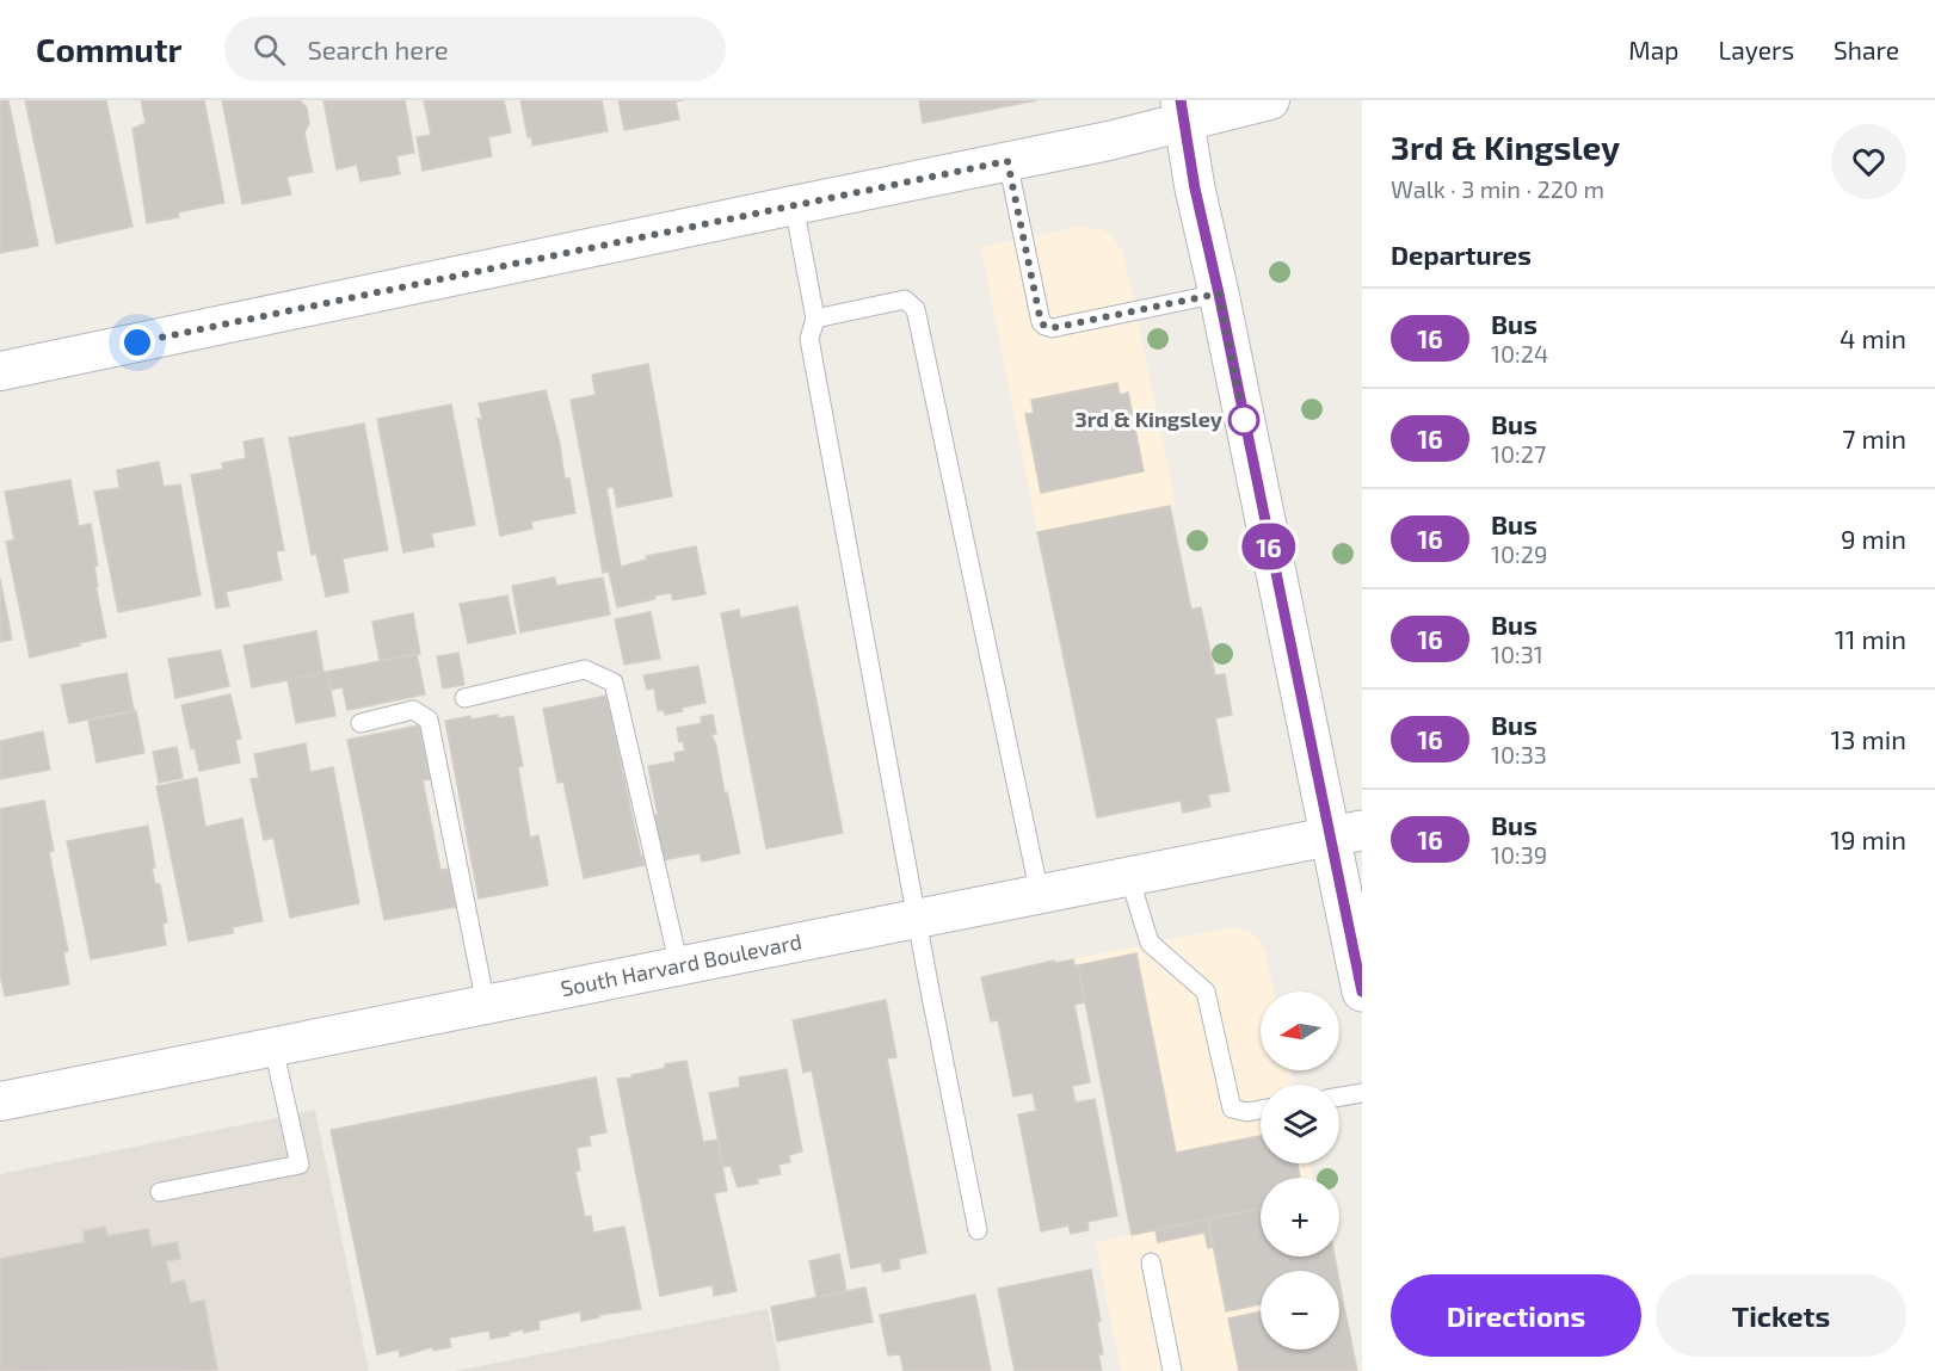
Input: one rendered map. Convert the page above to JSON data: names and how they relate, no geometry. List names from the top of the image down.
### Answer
{
  "streets": {
    "street": ["South Harvard Boulevard"]
  },
  "places": ["3rd & Kingsley"],
  "lines": ["bus line 16"],
  "north": "left",
  "page": {
    "header": "Commutr",
    "search": "Search here",
    "nav": ["Map", "Layers", "Share"],
    "on_map": "16",
    "heading": [
      ["3rd & Kingsley", "Walk · 3 min · 220 m"],
      "Departures"
    ],
    "list": [
      {
        "mark": "16",
        "name": "Bus",
        "note": "10:24",
        "value": "4 min"
      },
      {
        "mark": "16",
        "name": "Bus",
        "note": "10:27",
        "value": "7 min"
      },
      {
        "mark": "16",
        "name": "Bus",
        "note": "10:29",
        "value": "9 min"
      },
      {
        "mark": "16",
        "name": "Bus",
        "note": "10:31",
        "value": "11 min"
      },
      {
        "mark": "16",
        "name": "Bus",
        "note": "10:33",
        "value": "13 min"
      },
      {
        "mark": "16",
        "name": "Bus",
        "note": "10:39",
        "value": "19 min"
      }
    ],
    "map_buttons": ["+", "−"],
    "buttons": ["Directions", "Tickets"]
  }
}
